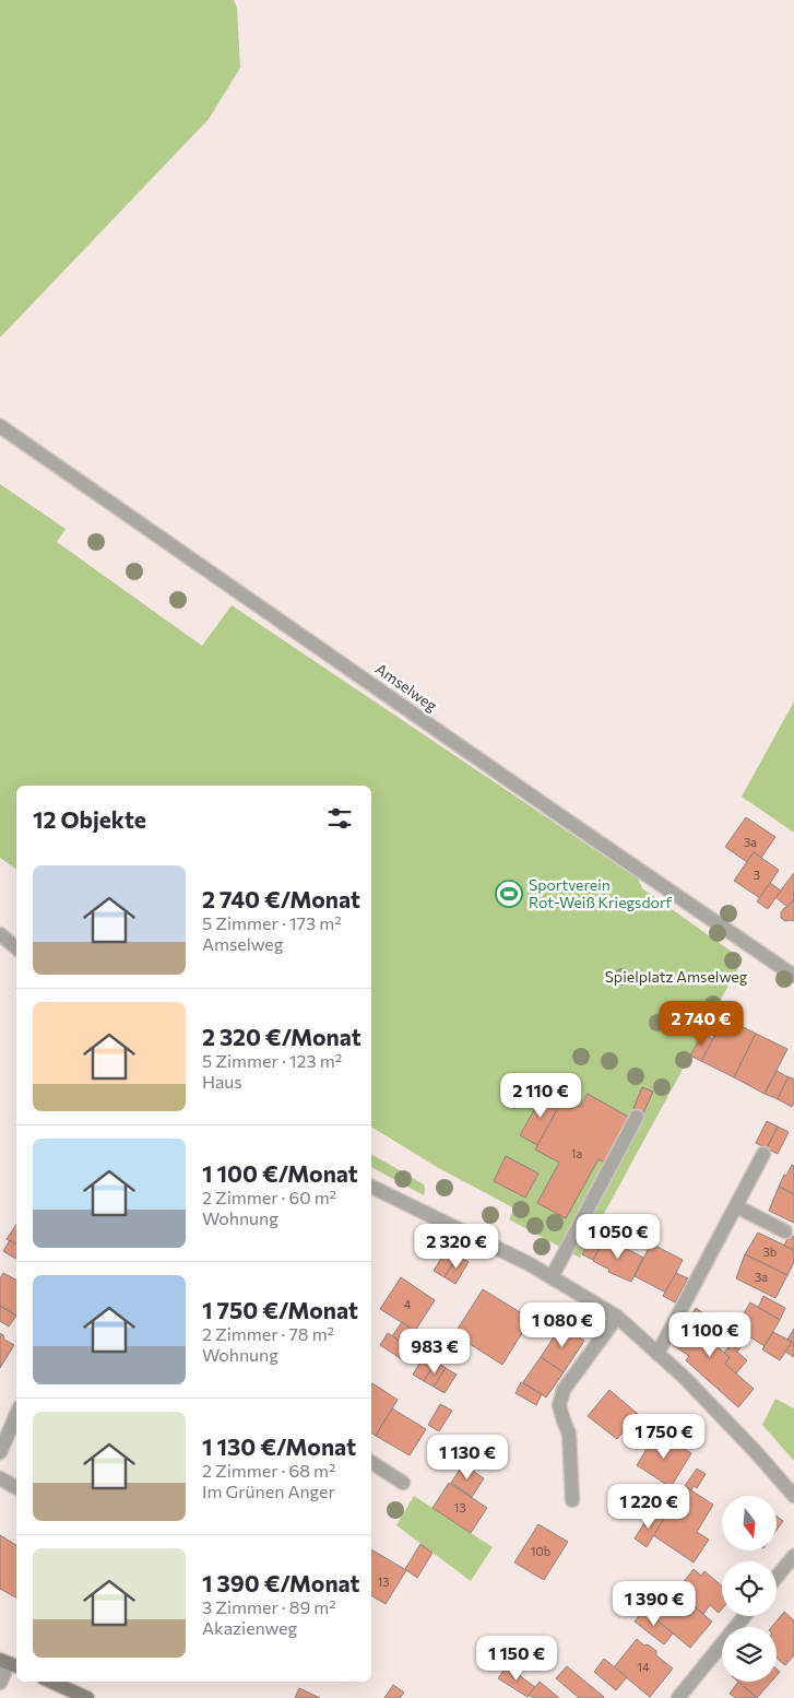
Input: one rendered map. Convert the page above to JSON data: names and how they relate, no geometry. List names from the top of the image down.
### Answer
{
  "streets": {
    "street": ["Amselweg"]
  },
  "parks": ["Spielplatz Amselweg"],
  "places": {
    "sports": ["Sportverein Rot-Weiß Kriegsdorf"]
  },
  "house_numbers": [
    "3a",
    "3",
    "1a",
    "3b",
    "3a",
    "4",
    "13",
    "10b",
    "13",
    "14"
  ],
  "north": "bottom",
  "page": {
    "heading": "12 Objekte",
    "list": [
      {
        "name": "2 740 €/Monat",
        "note": "5 Zimmer · 173 m² · Amselweg"
      },
      {
        "name": "2 320 €/Monat",
        "note": "5 Zimmer · 123 m² · Haus"
      },
      {
        "name": "1 100 €/Monat",
        "note": "2 Zimmer · 60 m² · Wohnung"
      },
      {
        "name": "1 750 €/Monat",
        "note": "2 Zimmer · 78 m² · Wohnung"
      },
      {
        "name": "1 130 €/Monat",
        "note": "2 Zimmer · 68 m² · Im Grünen Anger"
      },
      {
        "name": "1 390 €/Monat",
        "note": "3 Zimmer · 89 m² · Akazienweg"
      }
    ],
    "price": [
      "2 740 €",
      "2 110 €",
      "1 050 €",
      "2 320 €",
      "1 080 €",
      "1 100 €",
      "983 €",
      "1 750 €",
      "1 130 €",
      "1 220 €",
      "1 390 €",
      "1 150 €"
    ]
  }
}
